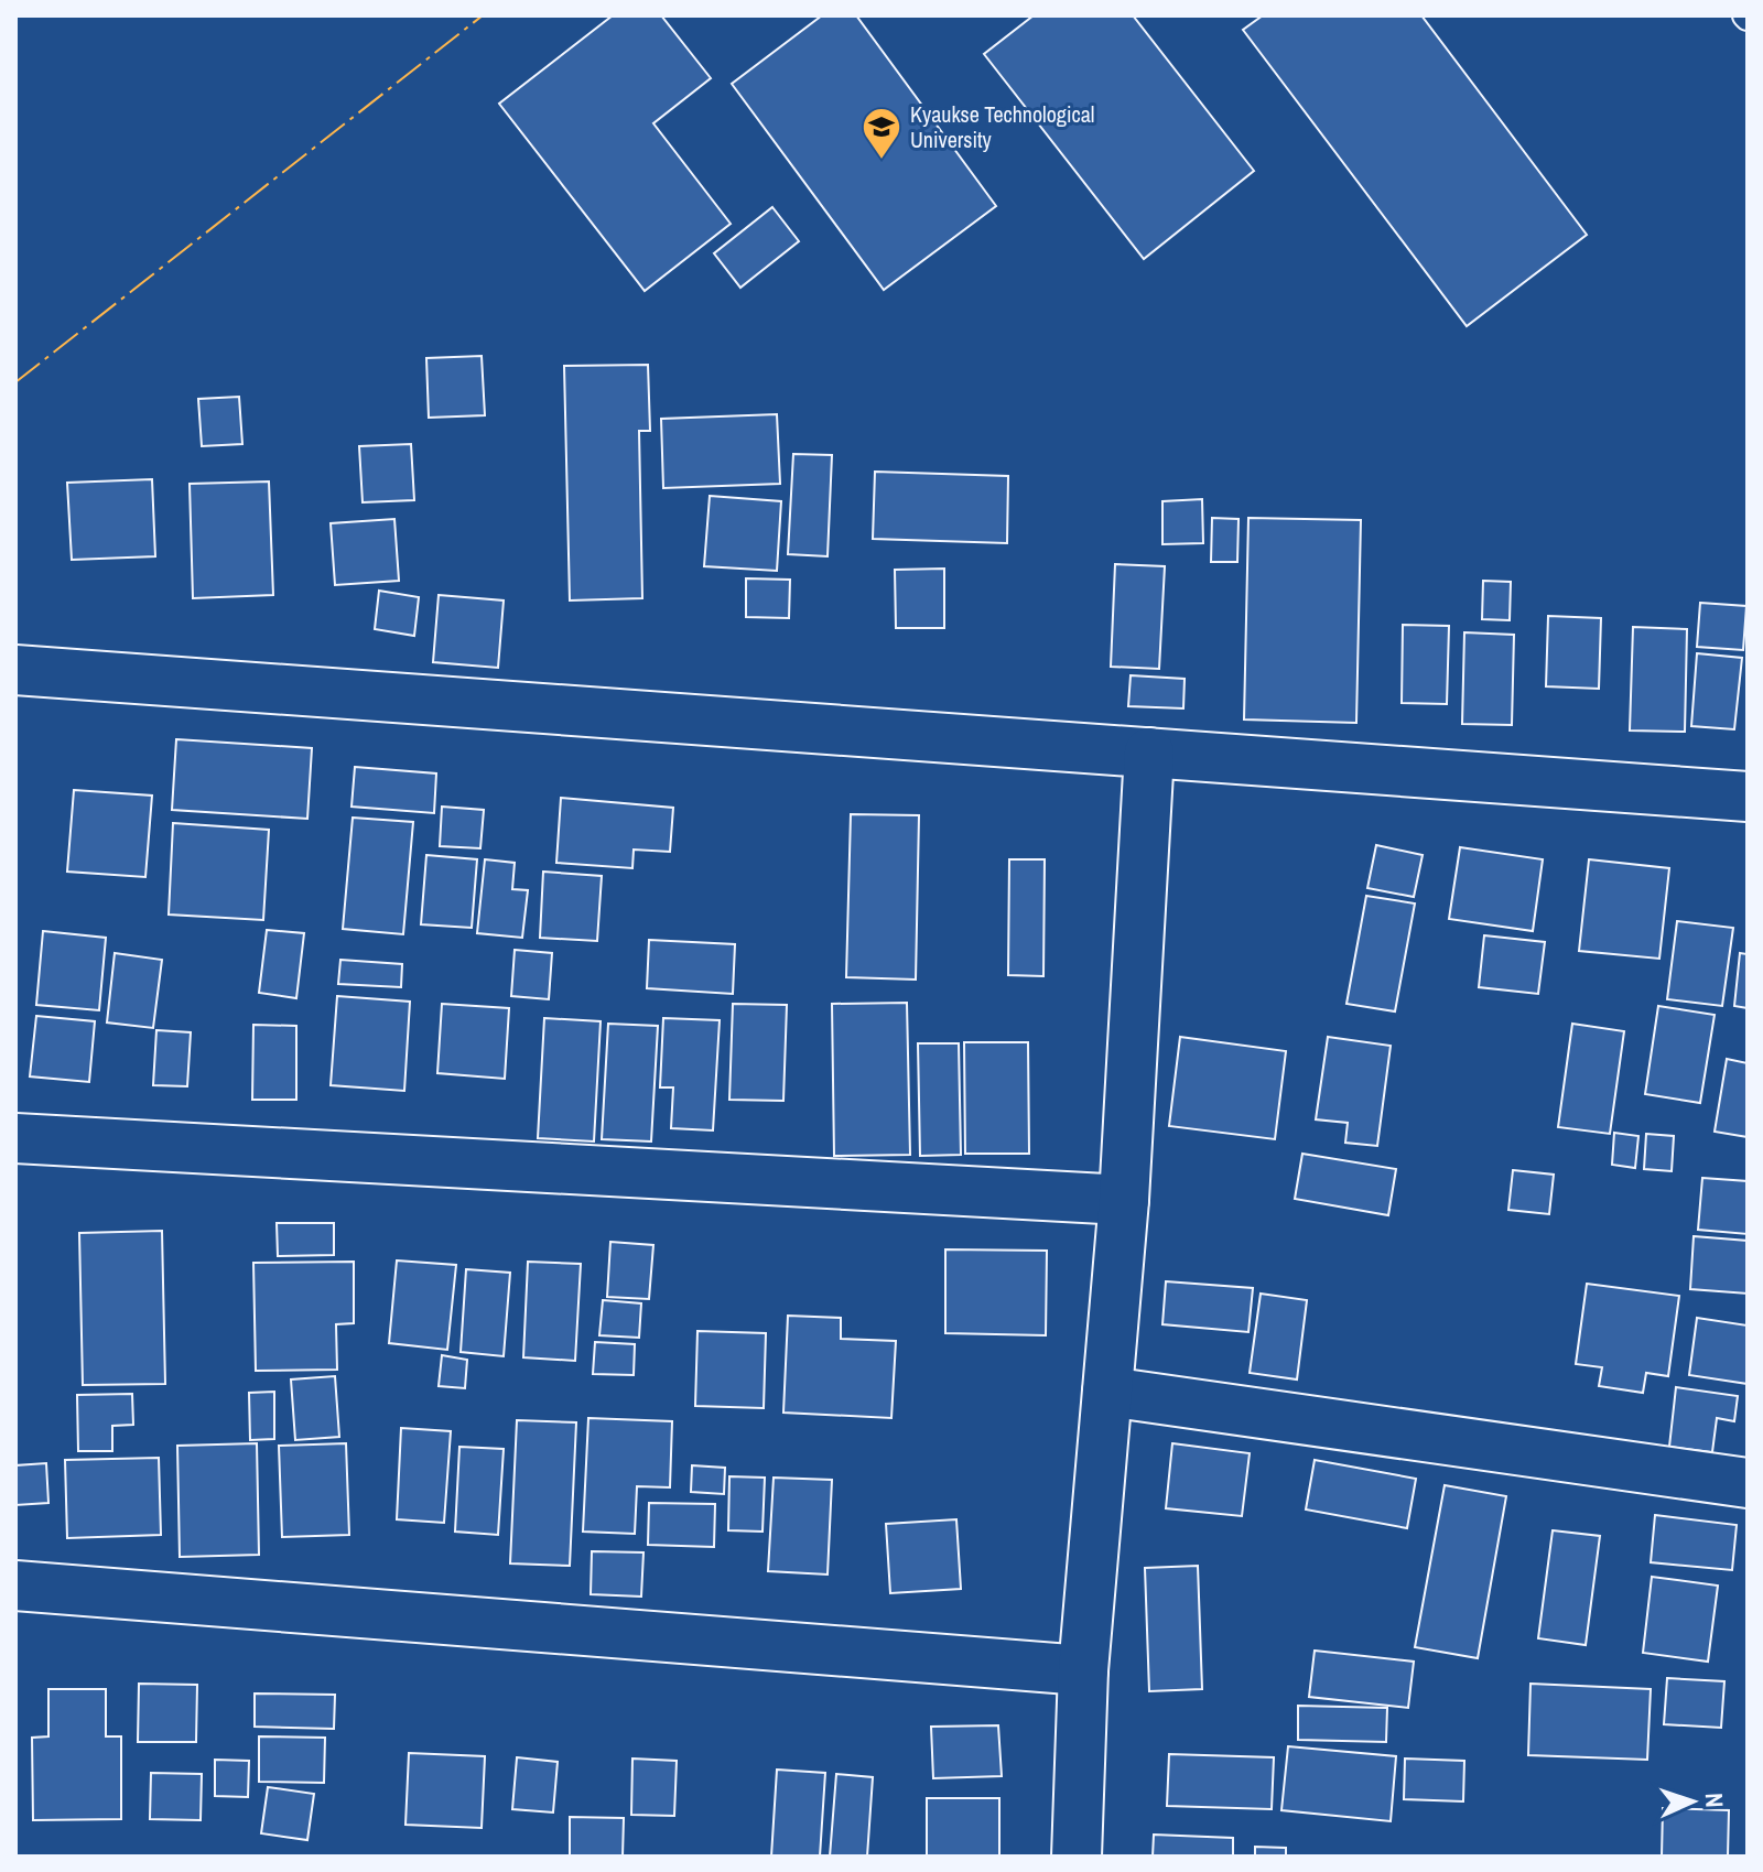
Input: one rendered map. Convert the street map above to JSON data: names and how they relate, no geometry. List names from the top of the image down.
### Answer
{
  "places": {
    "school or university": ["Kyaukse Technological University"]
  },
  "north": "right"
}
